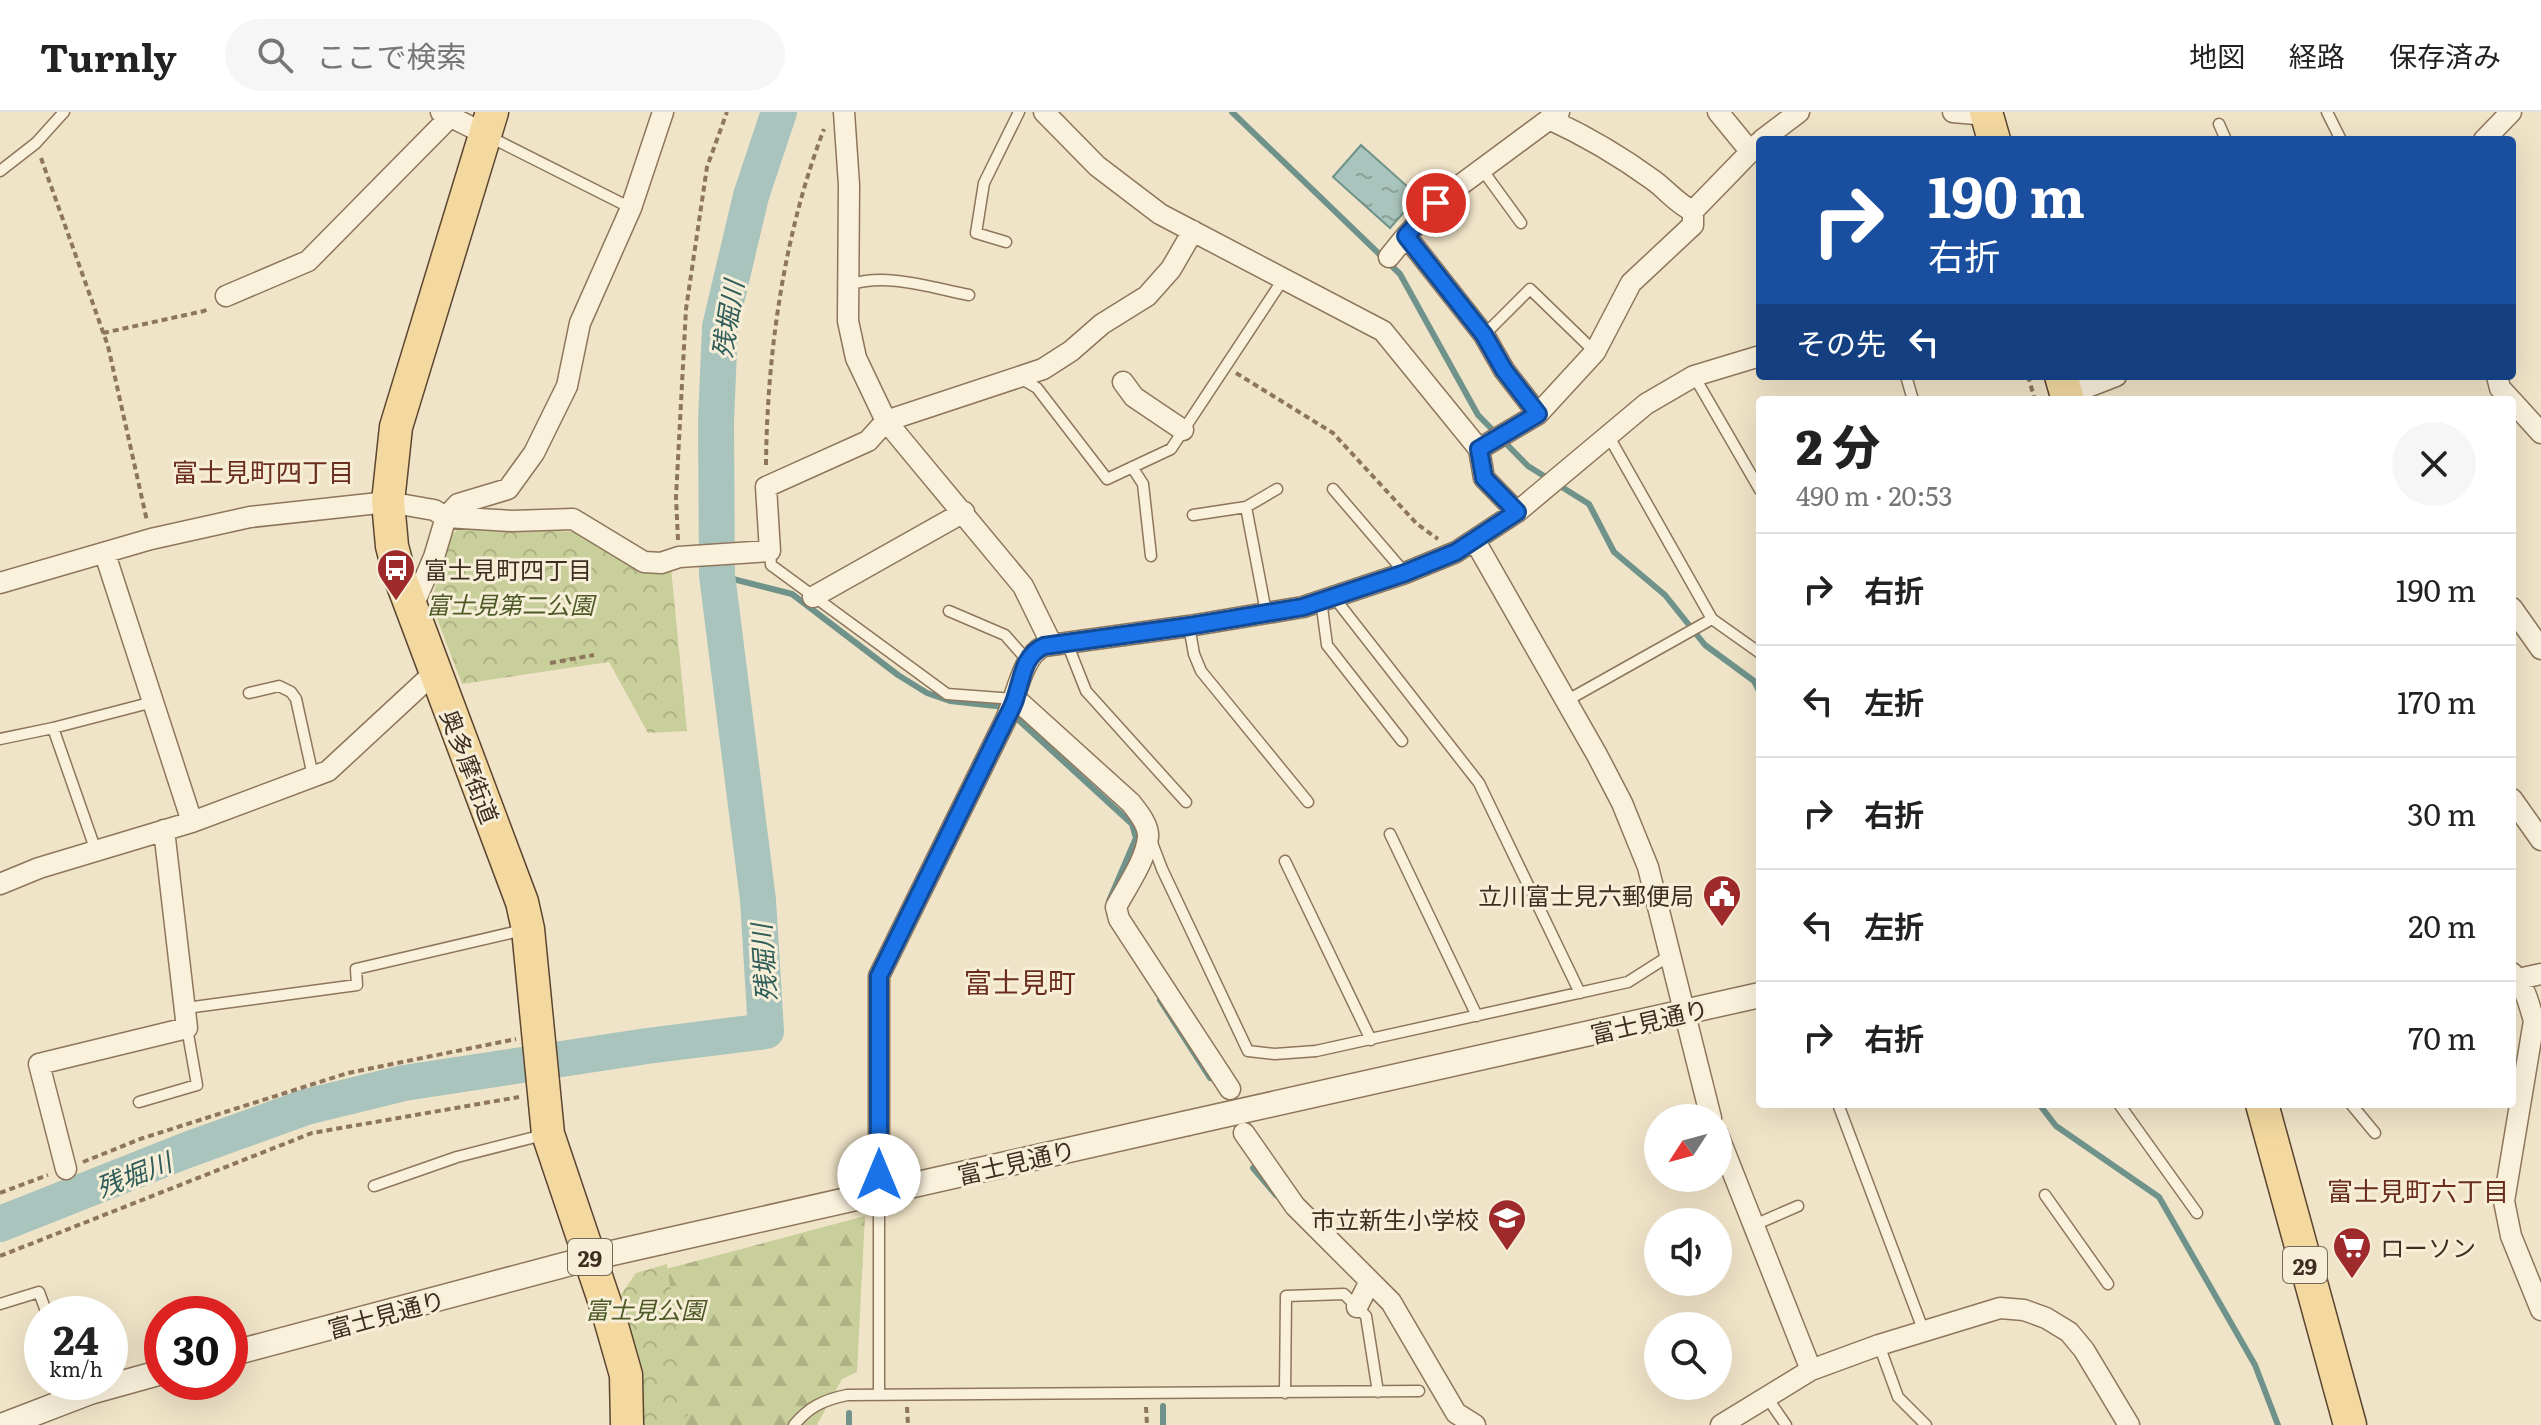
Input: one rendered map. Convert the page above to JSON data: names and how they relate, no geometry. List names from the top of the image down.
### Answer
{
  "streets": {
    "main road": ["奥多摩街道", "29"],
    "street": ["富士見通り"]
  },
  "crossings": [
    ["奥多摩街道", "富士見通り"]
  ],
  "districts": ["富士見町四丁目", "富士見町", "富士見町六丁目"],
  "water": ["残堀川"],
  "parks": ["富士見第二公園", "富士見公園"],
  "places": {
    "bus stop": ["富士見町四丁目"],
    "public building": ["立川富士見六郵便局"],
    "school or university": ["市立新生小学校"],
    "supermarket": ["ローソン"]
  },
  "north": "bottom left",
  "page": {
    "header": "Turnly",
    "search": "ここで検索",
    "nav": ["地図", "経路", "保存済み"],
    "turn": ["190 m", "右折"],
    "then": "その先",
    "heading": ["2 分", "490 m · 20:53"],
    "list": [
      {
        "name": "右折",
        "value": "190 m"
      },
      {
        "name": "左折",
        "value": "170 m"
      },
      {
        "name": "右折",
        "value": "30 m"
      },
      {
        "name": "左折",
        "value": "20 m"
      },
      {
        "name": "右折",
        "value": "70 m"
      }
    ],
    "speed": "24 km/h",
    "limit": "30"
  }
}
